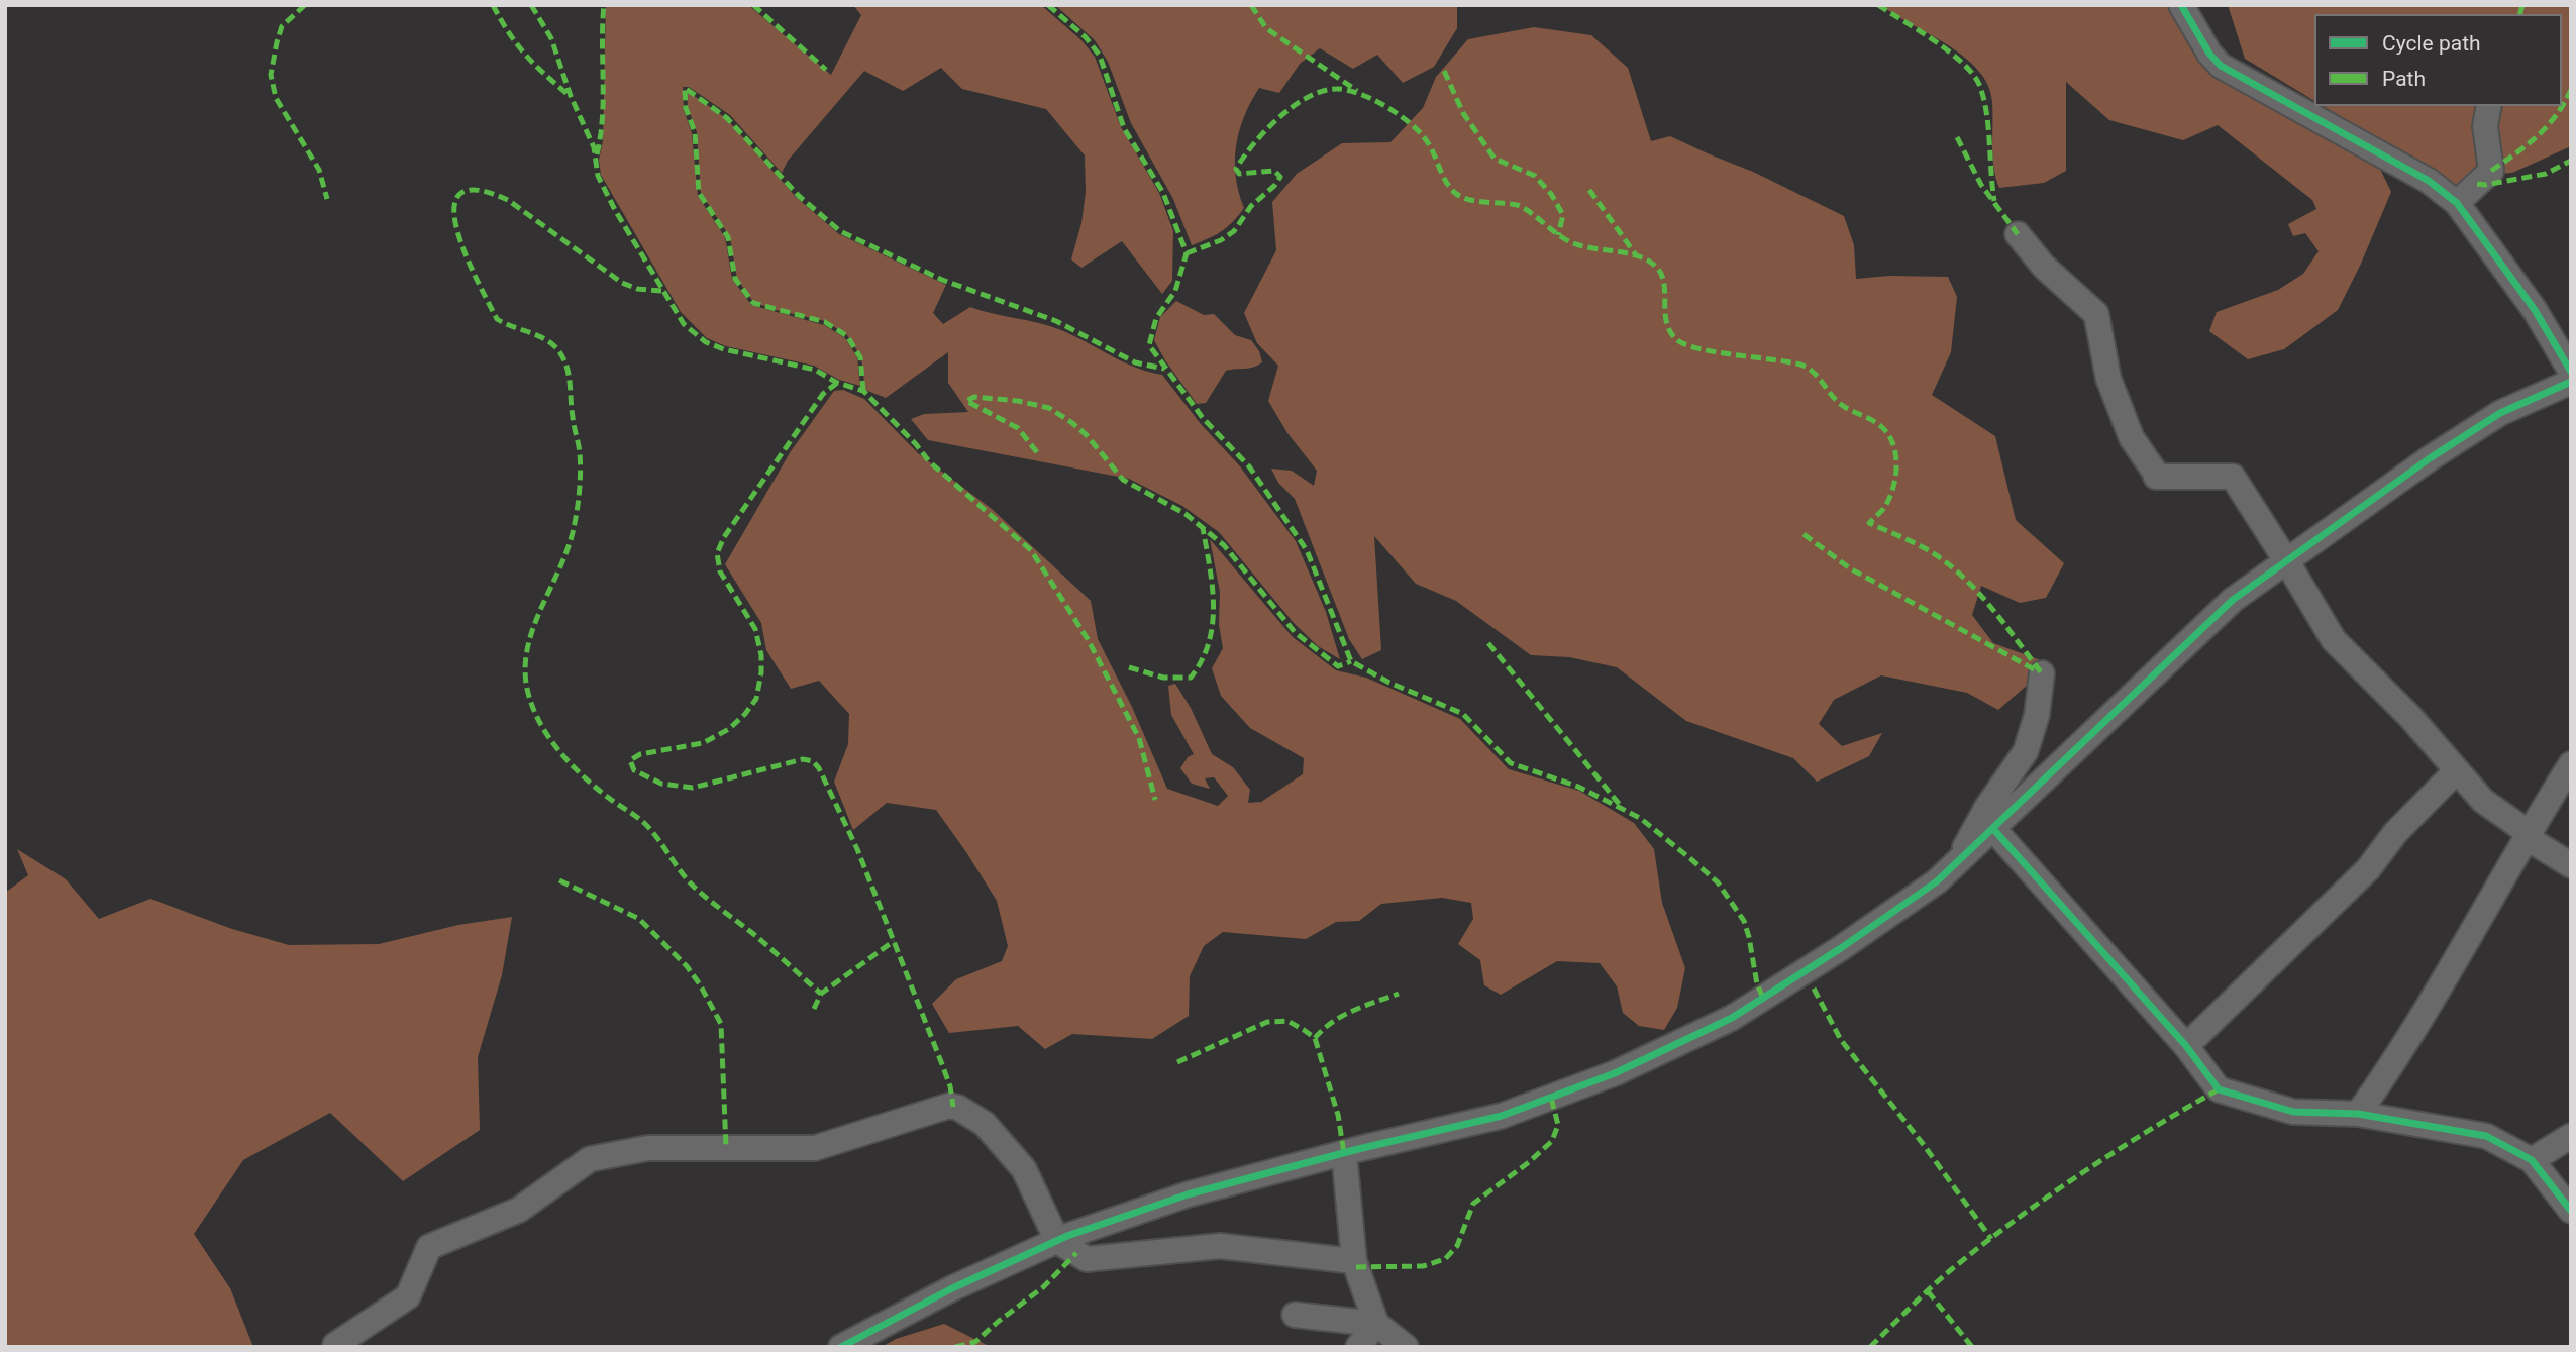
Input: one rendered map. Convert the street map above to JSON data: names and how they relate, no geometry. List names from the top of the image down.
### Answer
{
  "legend": ["Cycle path", "Path"]
}
